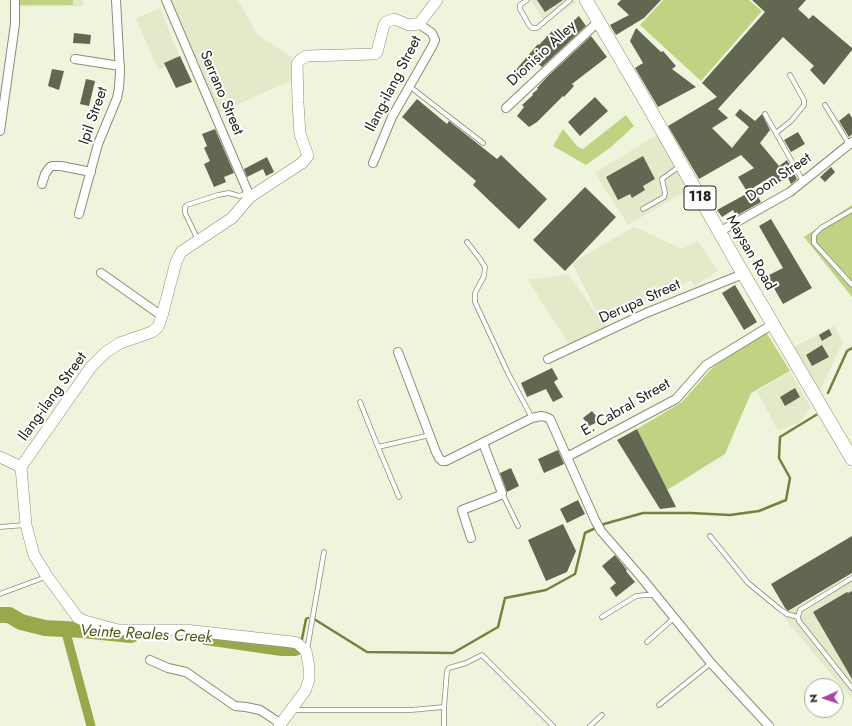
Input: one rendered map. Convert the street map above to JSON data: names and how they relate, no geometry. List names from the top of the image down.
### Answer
{
  "streets": {
    "main road": ["118", "Maysan Road"],
    "street": [
      "Dionisio Alley",
      "Ilang-ilang Street",
      "Serrano Street",
      "Ipil Street",
      "Doon Street",
      "Derupa Street",
      "E. Cabral Street"
    ]
  },
  "crossings": [
    ["Dionisio Alley", "Maysan Road"],
    ["Ilang-ilang Street", "Serrano Street"],
    ["Doon Street", "Maysan Road"],
    ["Maysan Road", "Derupa Street"],
    ["Maysan Road", "E. Cabral Street"]
  ],
  "water": ["Veinte Reales Creek"],
  "north": "left"
}
